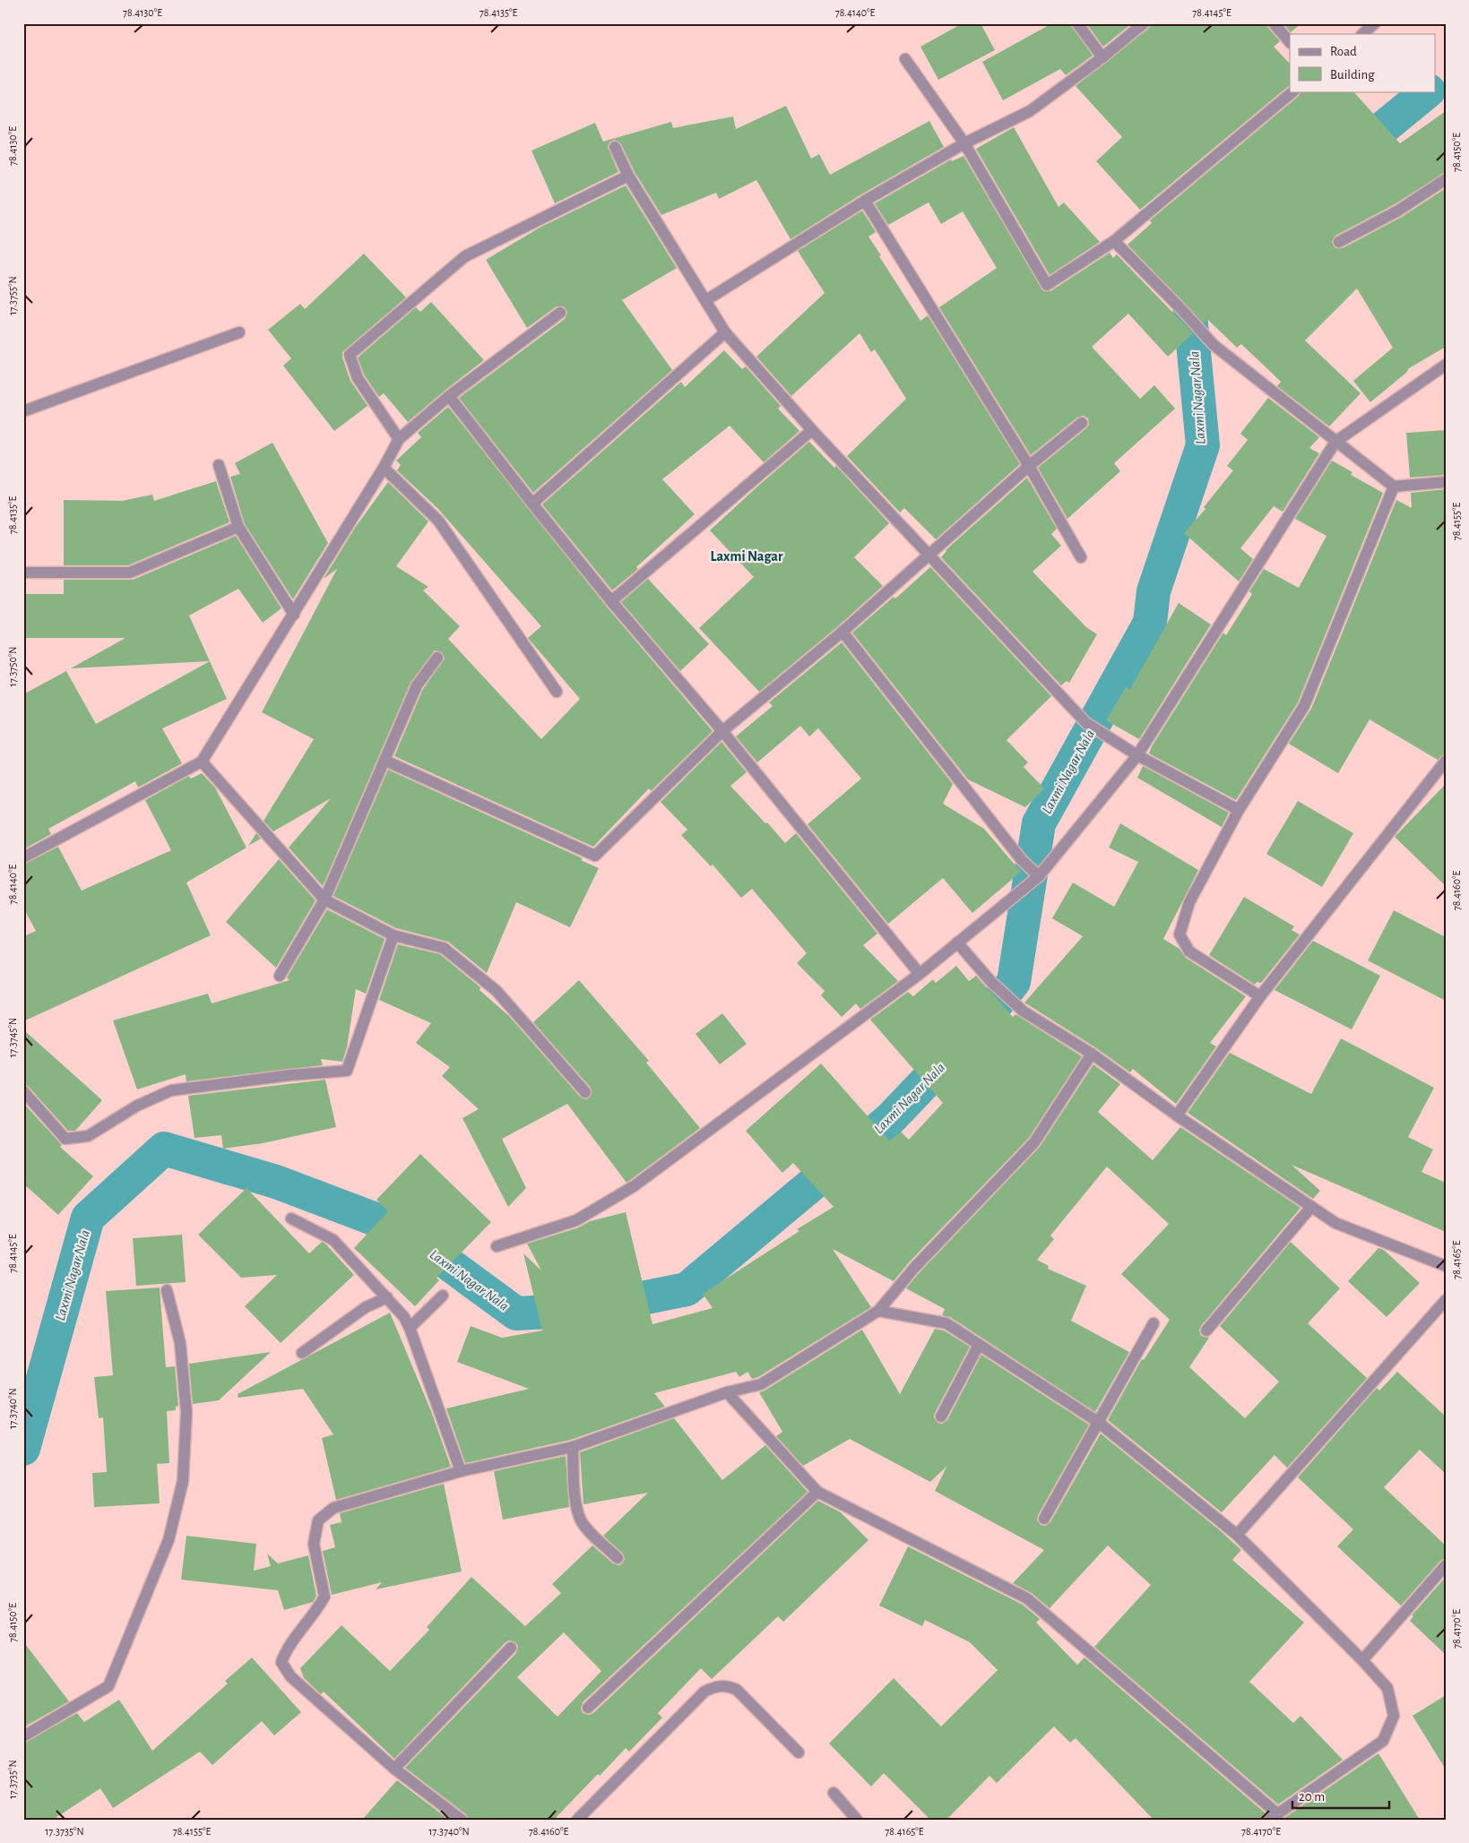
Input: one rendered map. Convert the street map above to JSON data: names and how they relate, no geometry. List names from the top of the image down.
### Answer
{
  "districts": ["Laxmi Nagar"],
  "water": ["Laxmi Nagar Nala"],
  "legend": ["Road", "Building"],
  "scale_bar": "20 m",
  "coordinates": [
    "78.4130°E",
    "78.4135°E",
    "78.4140°E",
    "78.4145°E",
    "78.4150°E",
    "17.3755°N",
    "78.4155°E",
    "17.3750°N",
    "78.4160°E",
    "17.3745°N",
    "78.4165°E",
    "17.3740°N",
    "78.4170°E",
    "17.3735°N"
  ]
}
